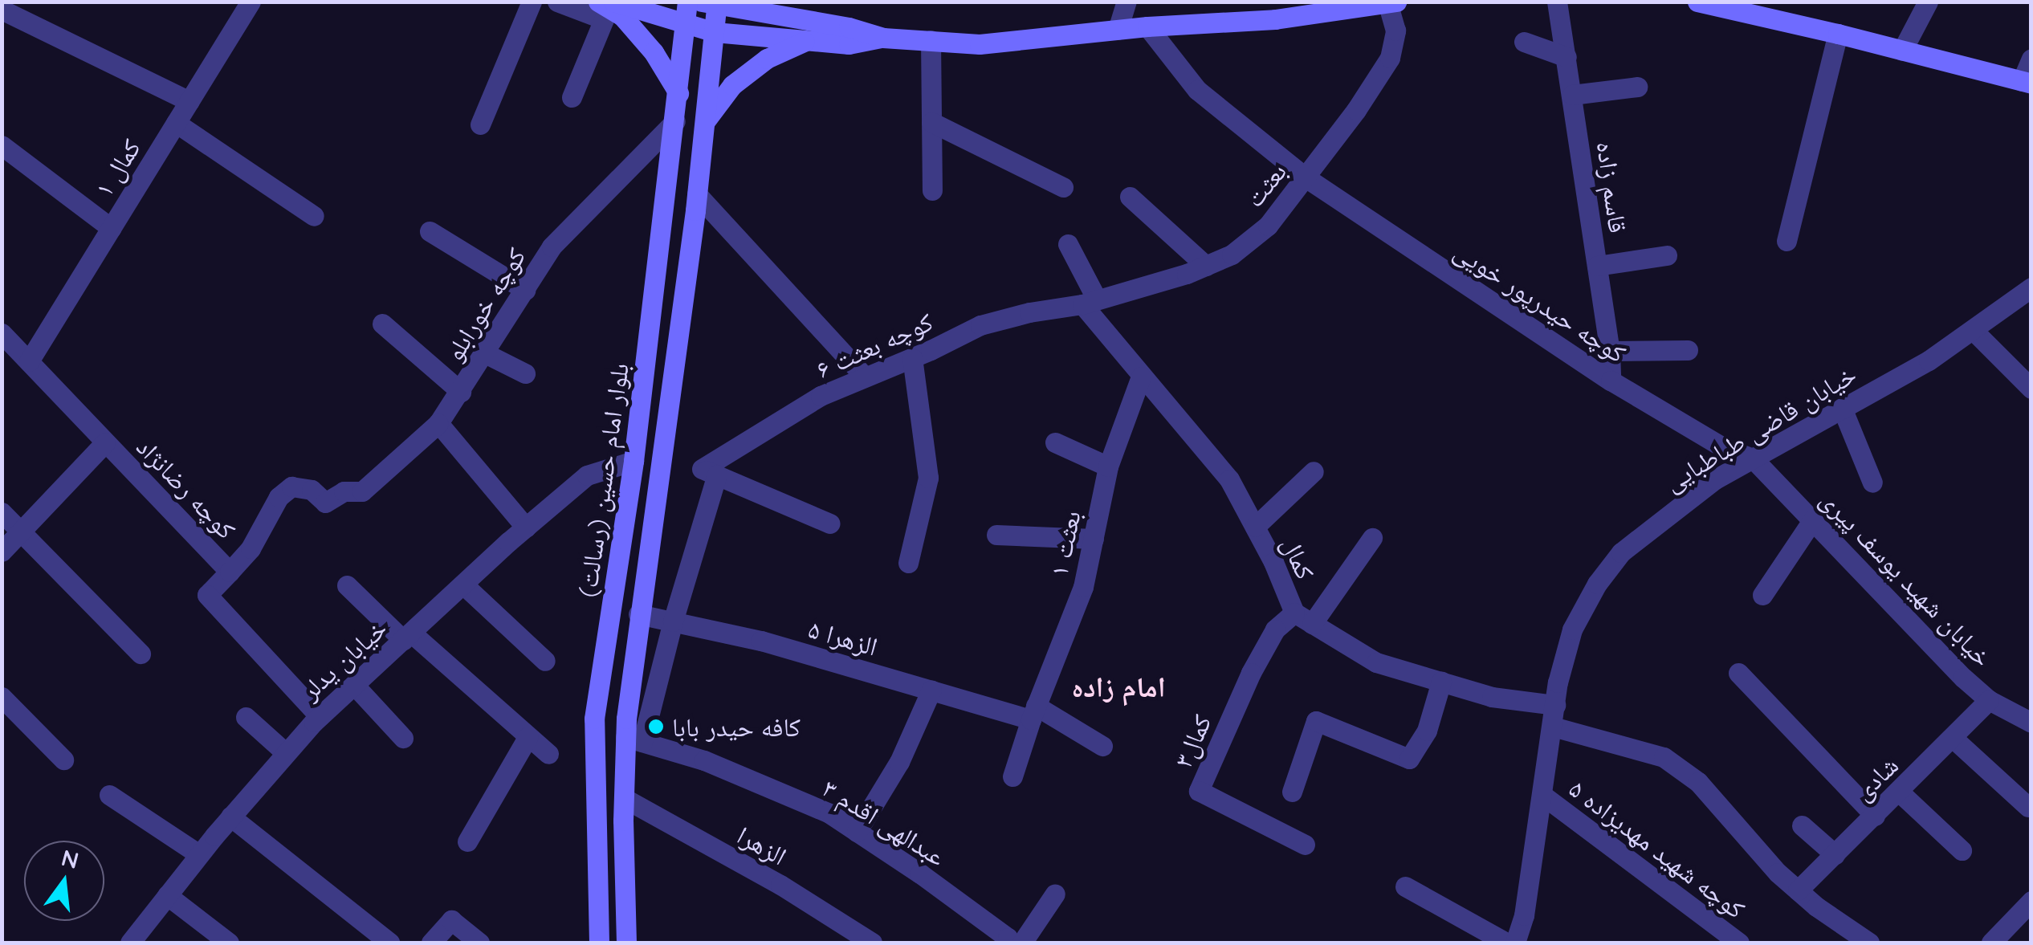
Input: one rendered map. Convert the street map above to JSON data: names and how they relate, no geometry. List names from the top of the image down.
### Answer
{
  "streets": {
    "main road": ["بلوار امام حسین (رسالت)"],
    "street": [
      "کمال ۱",
      "بعثت",
      "قاسم زاده",
      "کوچه حیدرپور خویی",
      "کوچه خورابلو",
      "کوچه بعثت ۶",
      "خیابان قاضی طباطبایی",
      "کوچه رضانژاد",
      "بعثت ۱",
      "کمال",
      "خیابان شهید یوسف پیری",
      "الزهرا ۵",
      "خیابان یدلر",
      "کمال۳",
      "شادی",
      "عبدالهی اقدم ۳",
      "الزهرا",
      "کوچه شهید مهدیزاده ۵"
    ]
  },
  "crossings": [
    ["کمال ۱", "کوچه رضانژاد"],
    ["بعثت", "کوچه حیدرپور خویی"],
    ["بعثت", "کوچه بعثت ۶"],
    ["بعثت", "کمال"],
    ["قاسم زاده", "کوچه حیدرپور خویی"],
    ["کوچه حیدرپور خویی", "خیابان قاضی طباطبایی"],
    ["کوچه حیدرپور خویی", "خیابان شهید یوسف پیری"],
    ["کوچه خورابلو", "بلوار امام حسین (رسالت)"],
    ["کوچه خورابلو", "کوچه رضانژاد"],
    ["کوچه بعثت ۶", "کمال"],
    ["خیابان قاضی طباطبایی", "خیابان شهید یوسف پیری"],
    ["خیابان قاضی طباطبایی", "کوچه شهید مهدیزاده ۵"],
    ["بلوار امام حسین (رسالت)", "الزهرا ۵"],
    ["بلوار امام حسین (رسالت)", "خیابان یدلر"],
    ["بلوار امام حسین (رسالت)", "عبدالهی اقدم ۳"],
    ["بلوار امام حسین (رسالت)", "الزهرا"],
    ["کوچه رضانژاد", "خیابان یدلر"],
    ["بعثت ۱", "کمال"],
    ["بعثت ۱", "الزهرا ۵"],
    ["کمال", "کمال۳"],
    ["خیابان شهید یوسف پیری", "شادی"]
  ],
  "districts": ["امام زاده"],
  "places": ["کافه حیدر بابا"],
  "north": "top"
}
